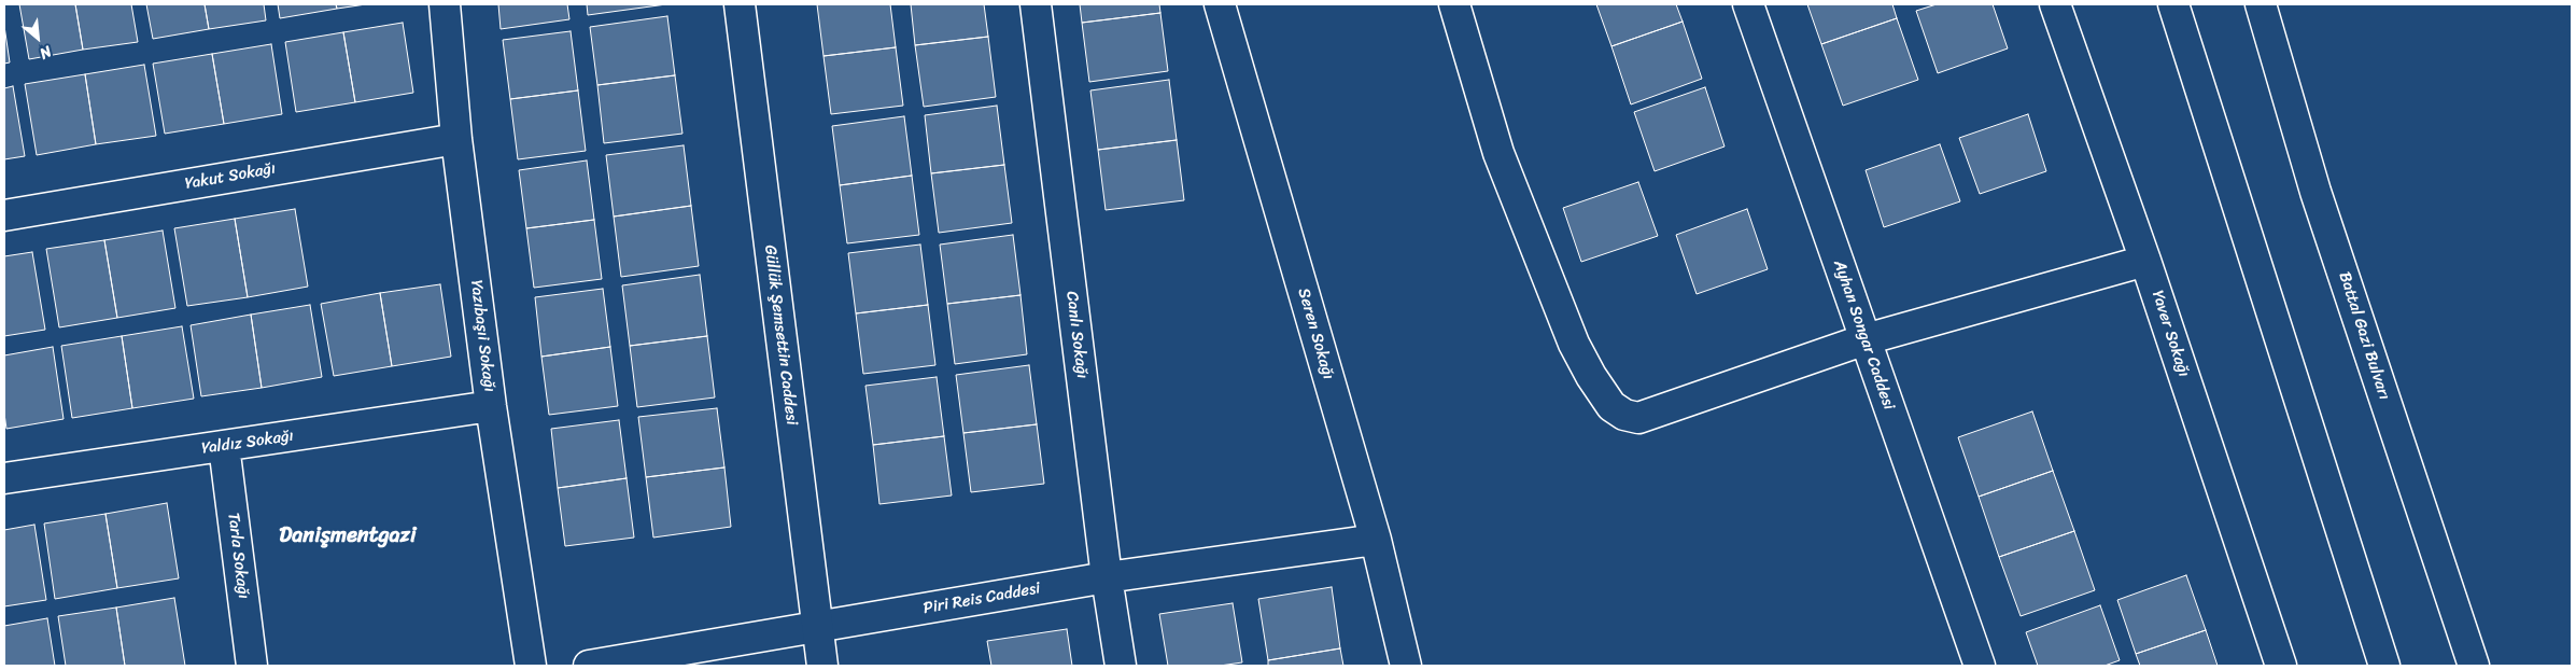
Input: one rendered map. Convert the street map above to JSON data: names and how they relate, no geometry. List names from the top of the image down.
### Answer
{
  "streets": {
    "street": [
      "Yakut Sokağı",
      "Seren Sokağı",
      "Yaver Sokağı",
      "Güllük Şemsettin Caddesi",
      "Canlı Sokağı",
      "Ayhan Songar Caddesi",
      "Yazıbaşıi Sokağı",
      "Battal Gazi Bulvarı",
      "Yaldız Sokağı",
      "Tarla Sokağı",
      "Piri Reis Caddesi"
    ]
  },
  "crossings": [
    ["Yakut Sokağı", "Yazıbaşıi Sokağı"],
    ["Seren Sokağı", "Piri Reis Caddesi"],
    ["Güllük Şemsettin Caddesi", "Piri Reis Caddesi"],
    ["Canlı Sokağı", "Piri Reis Caddesi"],
    ["Yazıbaşıi Sokağı", "Yaldız Sokağı"],
    ["Yaldız Sokağı", "Tarla Sokağı"]
  ],
  "districts": ["Danişmentgazi"],
  "north": "bottom right"
}
